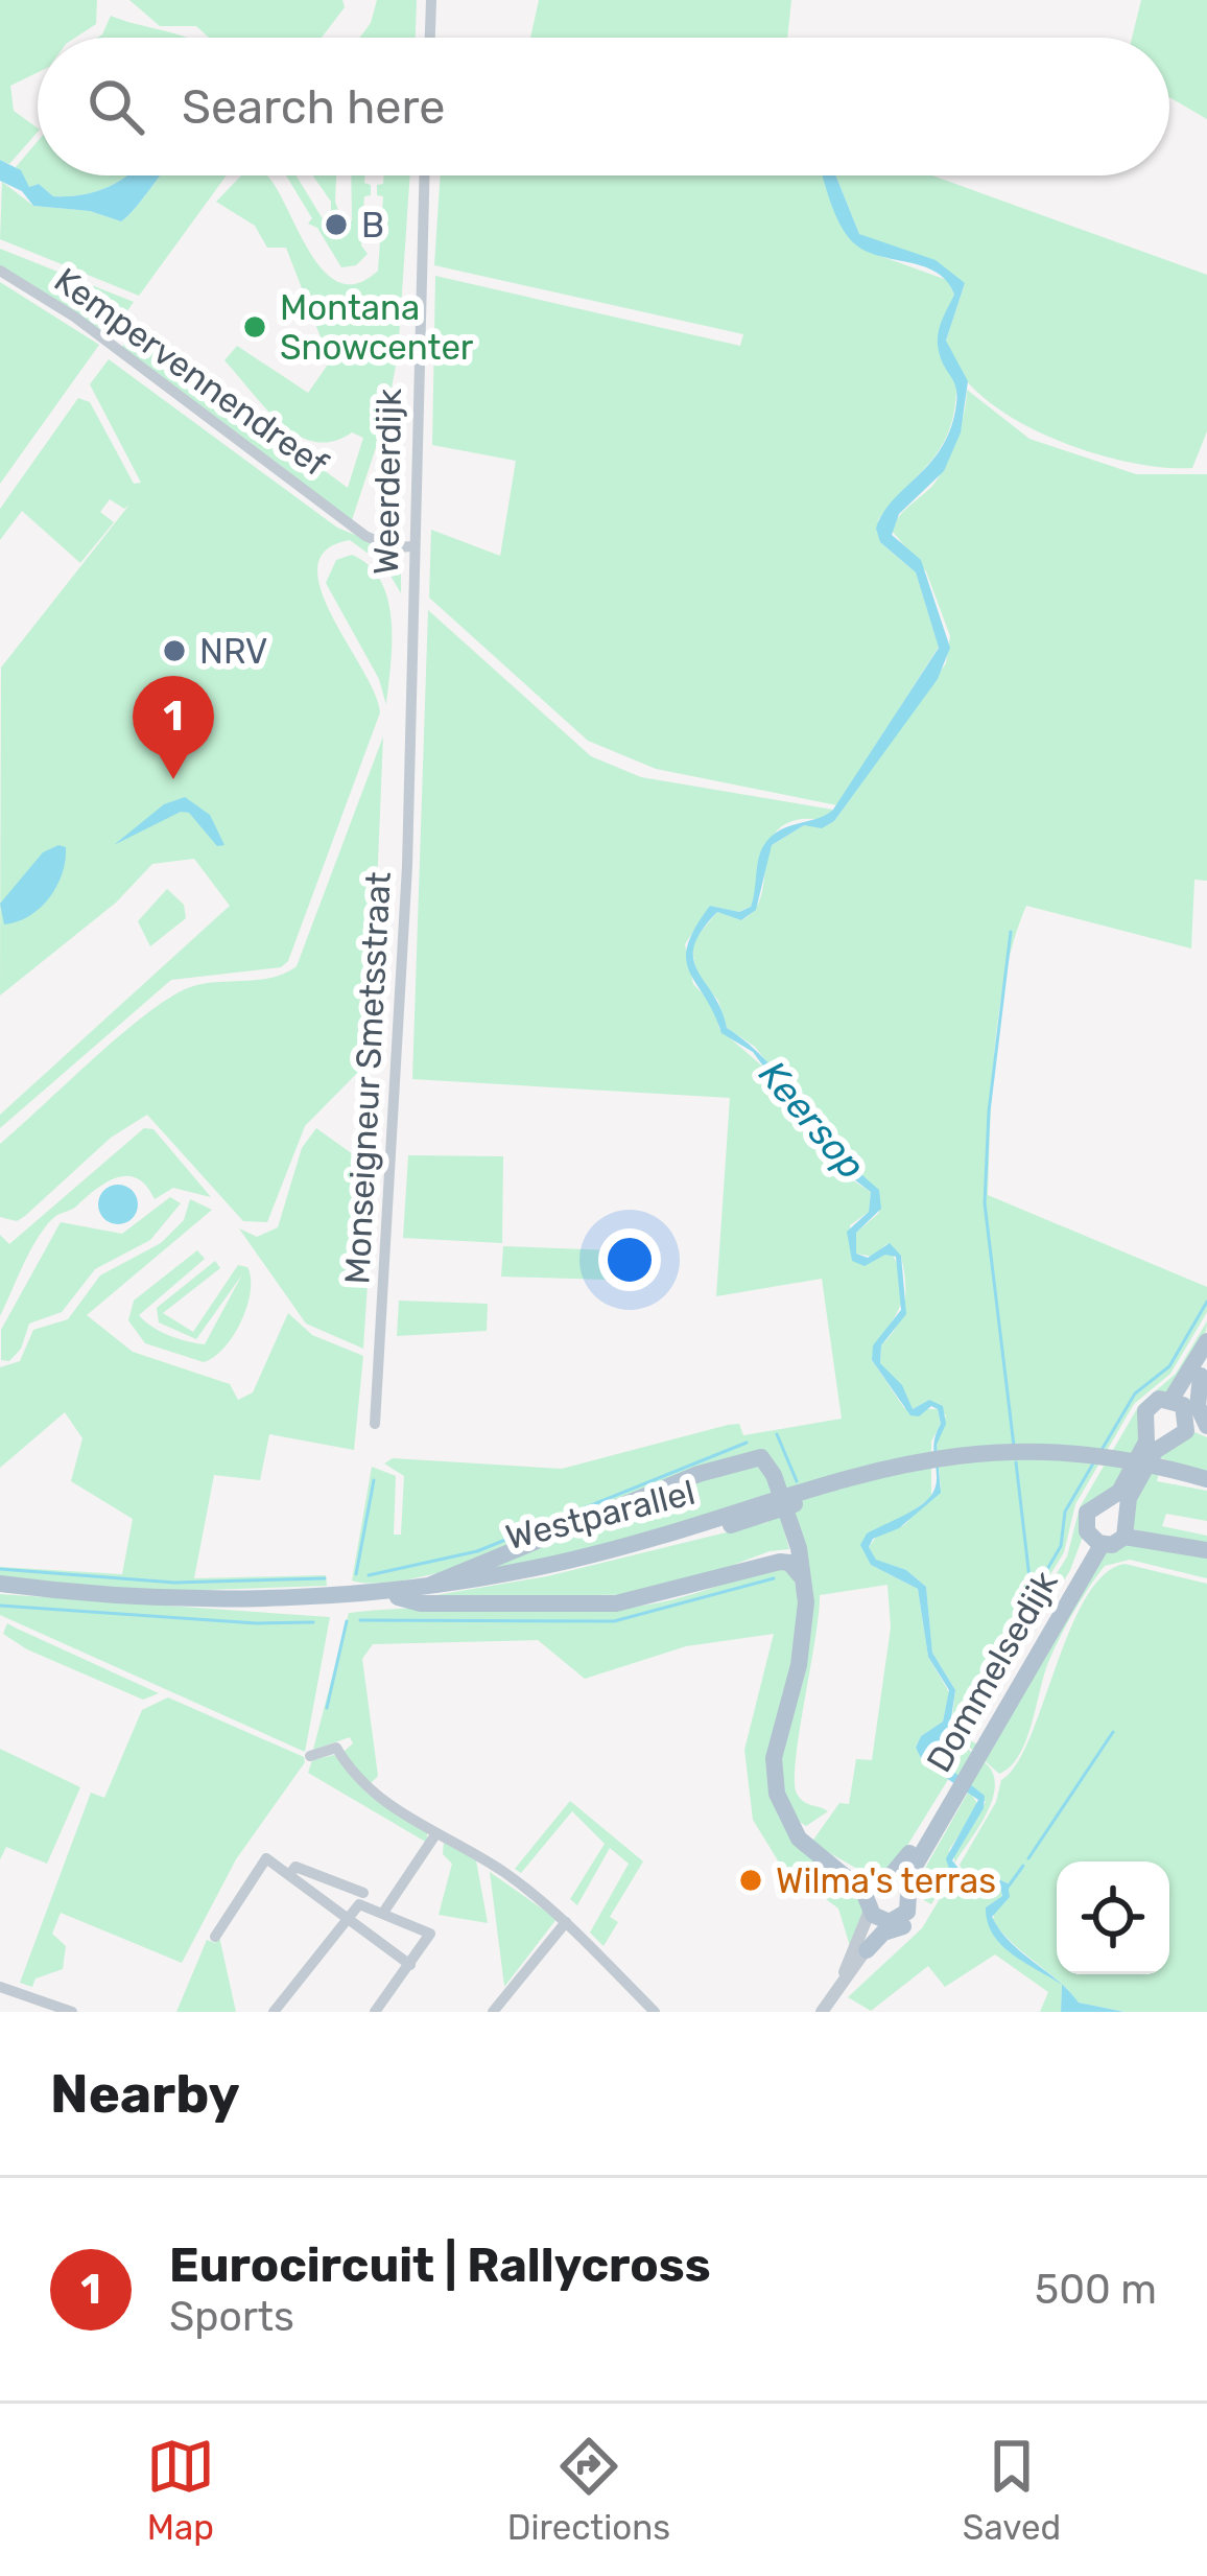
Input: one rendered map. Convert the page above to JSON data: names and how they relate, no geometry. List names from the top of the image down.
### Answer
{
  "streets": {
    "main road": ["Westparallel", "Dommelsedijk"],
    "street": ["Kempervennendreef", "Weerderdijk", "Monseigneur Smetsstraat"]
  },
  "crossings": [
    ["Kempervennendreef", "Weerderdijk"],
    ["Weerderdijk", "Monseigneur Smetsstraat"]
  ],
  "water": ["Keersop"],
  "places": [
    "B",
    "Montana Snowcenter",
    "NRV",
    "Wilma's terras"
  ],
  "page": {
    "search": "Search here",
    "pins": "1",
    "heading": "Nearby",
    "list": [
      {
        "mark": "1",
        "name": "Eurocircuit | Rallycross",
        "note": "Sports",
        "value": "500 m"
      }
    ],
    "nav": ["Map", "Directions", "Saved"]
  }
}
